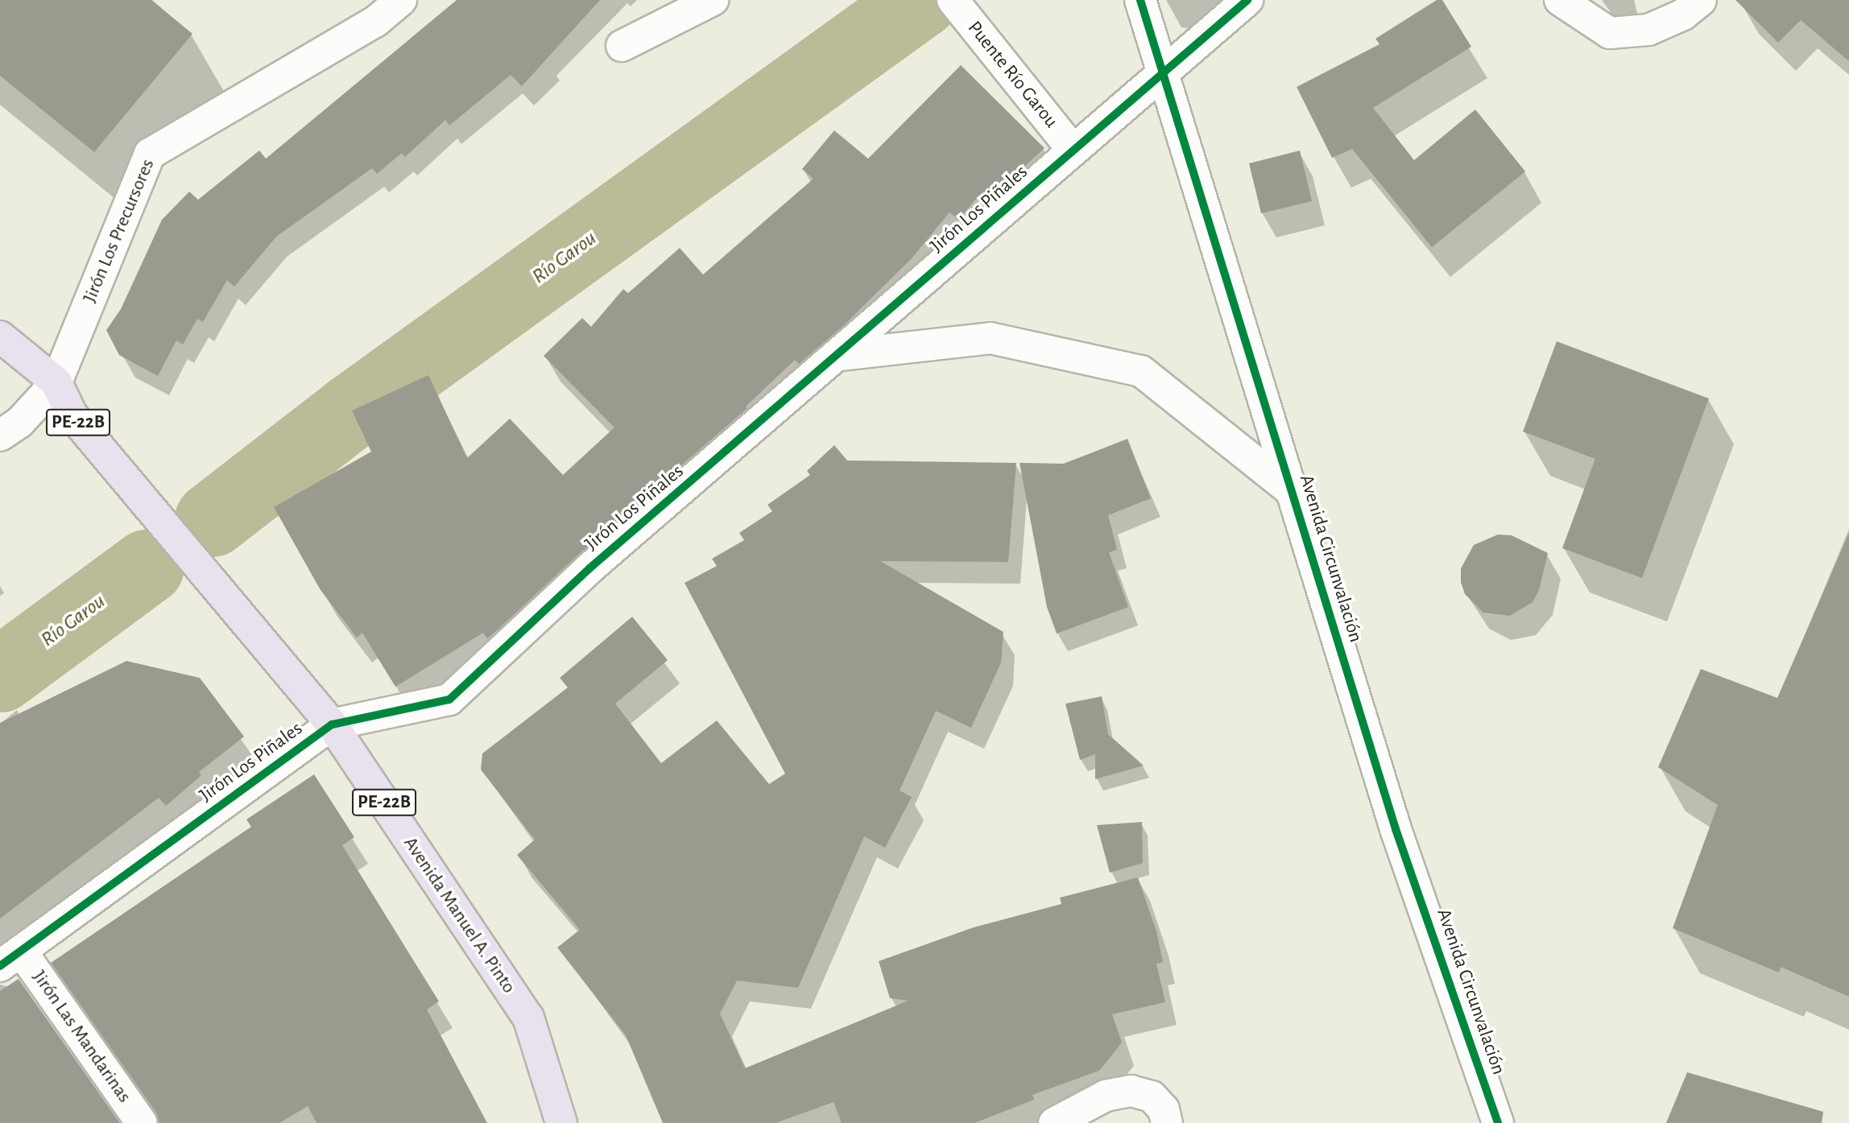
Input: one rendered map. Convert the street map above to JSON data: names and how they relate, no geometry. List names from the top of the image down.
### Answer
{
  "streets": {
    "highway": ["PE-22B", "Avenida Manuel A. Pinto"],
    "street": [
      "Puente Río Garou",
      "Jirón Los Piñales",
      "Jirón Los Precursores",
      "Avenida Circunvalación",
      "Jirón Las Mandarinas"
    ]
  },
  "crossings": [
    ["Puente Río Garou", "Jirón Los Piñales"],
    ["Jirón Los Piñales", "Avenida Circunvalación"],
    ["Jirón Los Piñales", "Avenida Manuel A. Pinto"],
    ["Jirón Los Piñales", "Jirón Las Mandarinas"],
    ["Jirón Los Precursores", "PE-22B"],
    ["Jirón Los Precursores", "Avenida Manuel A. Pinto"],
    ["PE-22B", "Avenida Manuel A. Pinto"]
  ],
  "water": ["Río Garou"]
}
